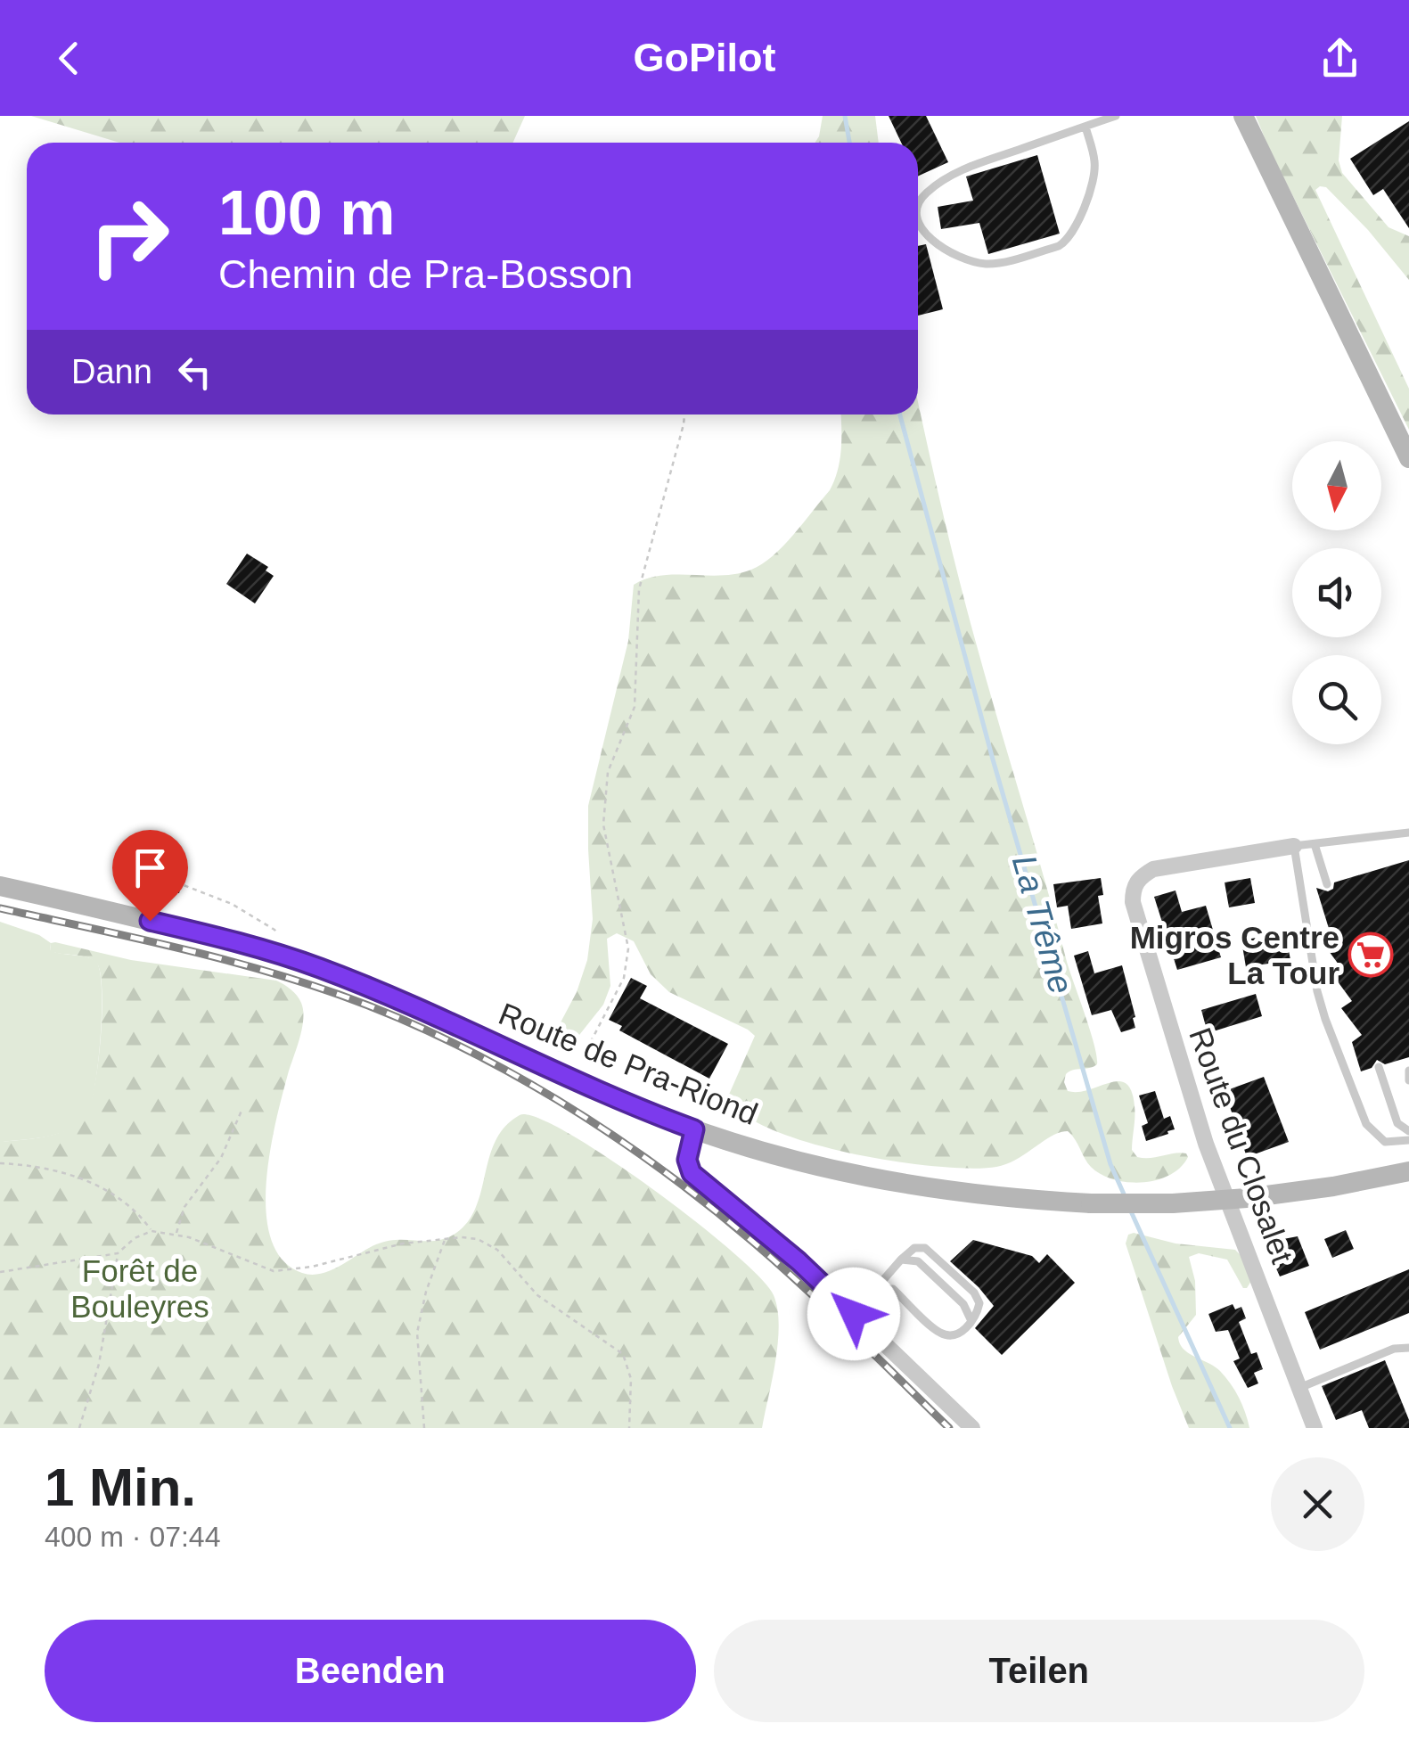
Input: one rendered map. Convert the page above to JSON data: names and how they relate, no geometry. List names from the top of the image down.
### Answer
{
  "streets": {
    "main road": ["Route de Pra-Riond"],
    "street": ["Route du Closalet"]
  },
  "water": ["La Trême"],
  "parks": ["Forêt de Bouleyres"],
  "places": {
    "supermarket": ["Migros Centre La Tour"]
  },
  "north": "bottom",
  "page": {
    "header": "GoPilot",
    "turn": ["100 m", "Chemin de Pra-Bosson"],
    "then": "Dann",
    "heading": ["1 Min.", "400 m · 07:44"],
    "buttons": ["Beenden", "Teilen"]
  }
}
